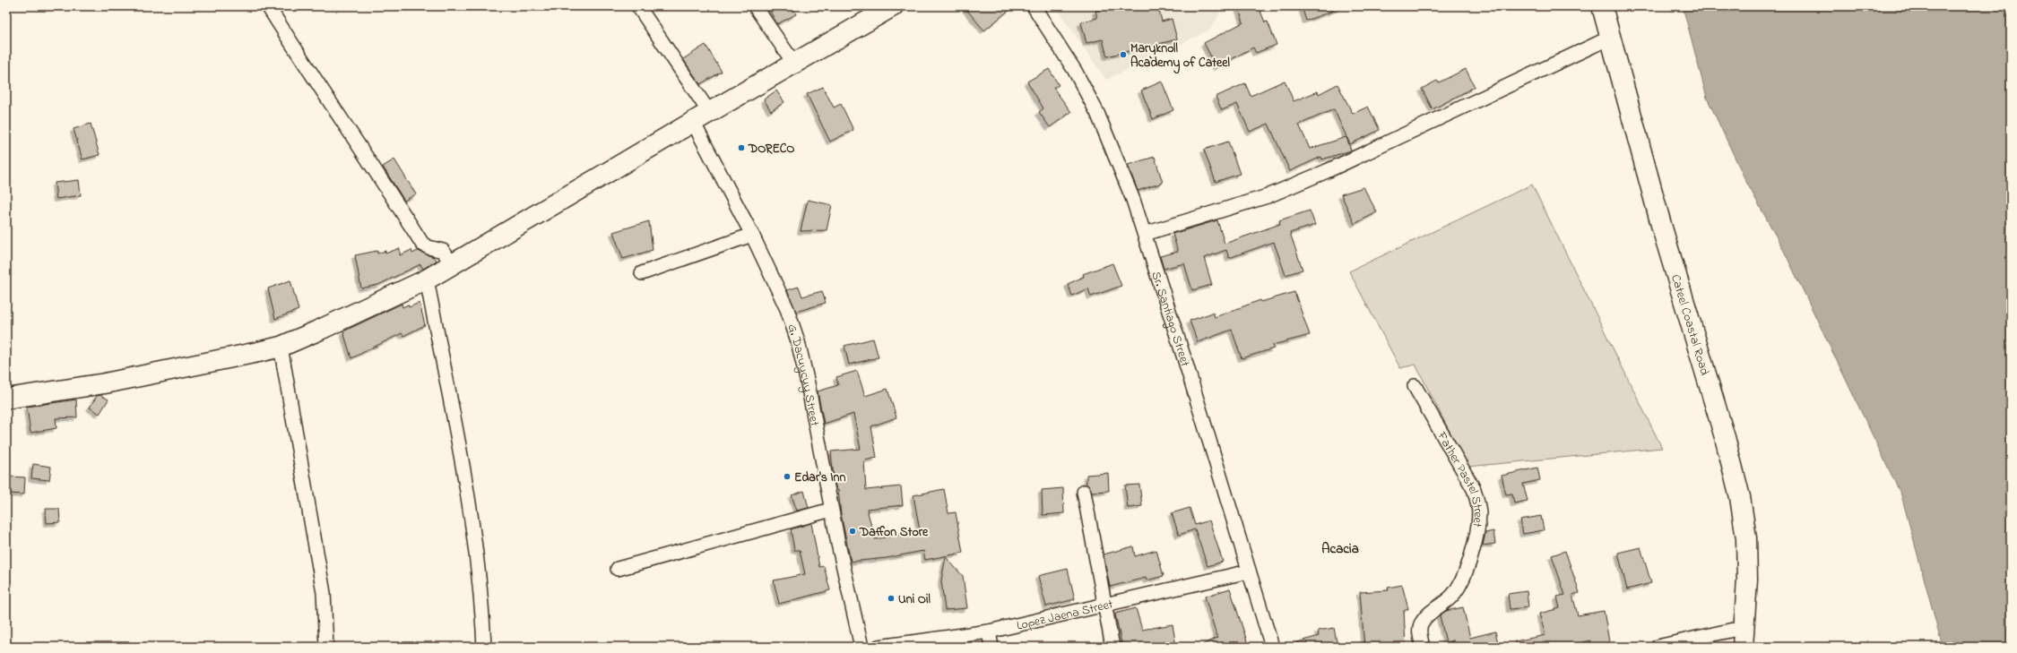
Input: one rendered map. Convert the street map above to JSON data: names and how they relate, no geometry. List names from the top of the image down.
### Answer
{
  "streets": {
    "street": [
      "Sr. Santiago Street",
      "Cateel Coastal Road",
      "G. Dacuycuy Street",
      "Father Pastel Street",
      "Lopez Jaena Street"
    ]
  },
  "crossings": [
    ["Sr. Santiago Street", "Lopez Jaena Street"]
  ],
  "districts": ["Acacia"],
  "places": [
    "Maryknoll Academy of Cateel",
    "DORECO",
    "Edar's Inn",
    "Daffon Store",
    "Uni Oil"
  ]
}
